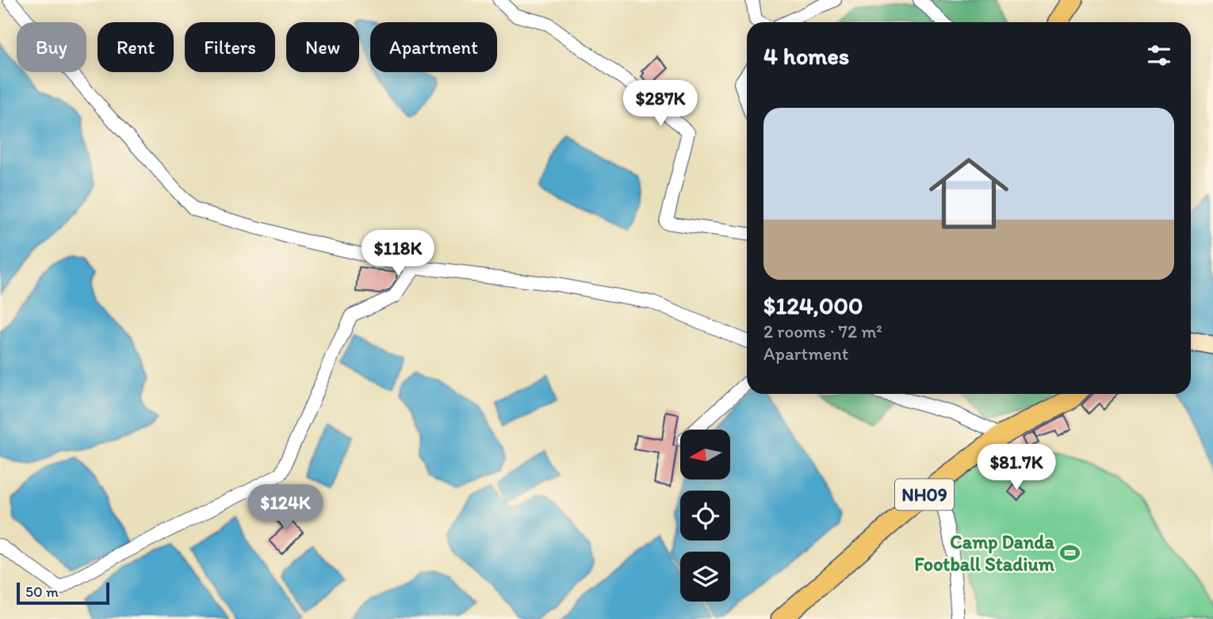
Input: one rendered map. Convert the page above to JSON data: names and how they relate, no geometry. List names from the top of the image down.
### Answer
{
  "streets": {
    "main road": ["NH09"]
  },
  "places": {
    "sports": ["Camp Danda Football Stadium"]
  },
  "scale_bar": "50 m",
  "north": "left",
  "page": {
    "chip": [
      "Buy",
      "Rent",
      "Filters",
      "New",
      "Apartment"
    ],
    "heading": "4 homes",
    "price": [
      "$287K",
      "$118K",
      "$81.7K",
      "$124K"
    ],
    "list": [
      {
        "name": "$124,000",
        "note": "2 rooms · 72 m² · Apartment"
      }
    ],
    "scale": "50 m"
  }
}
